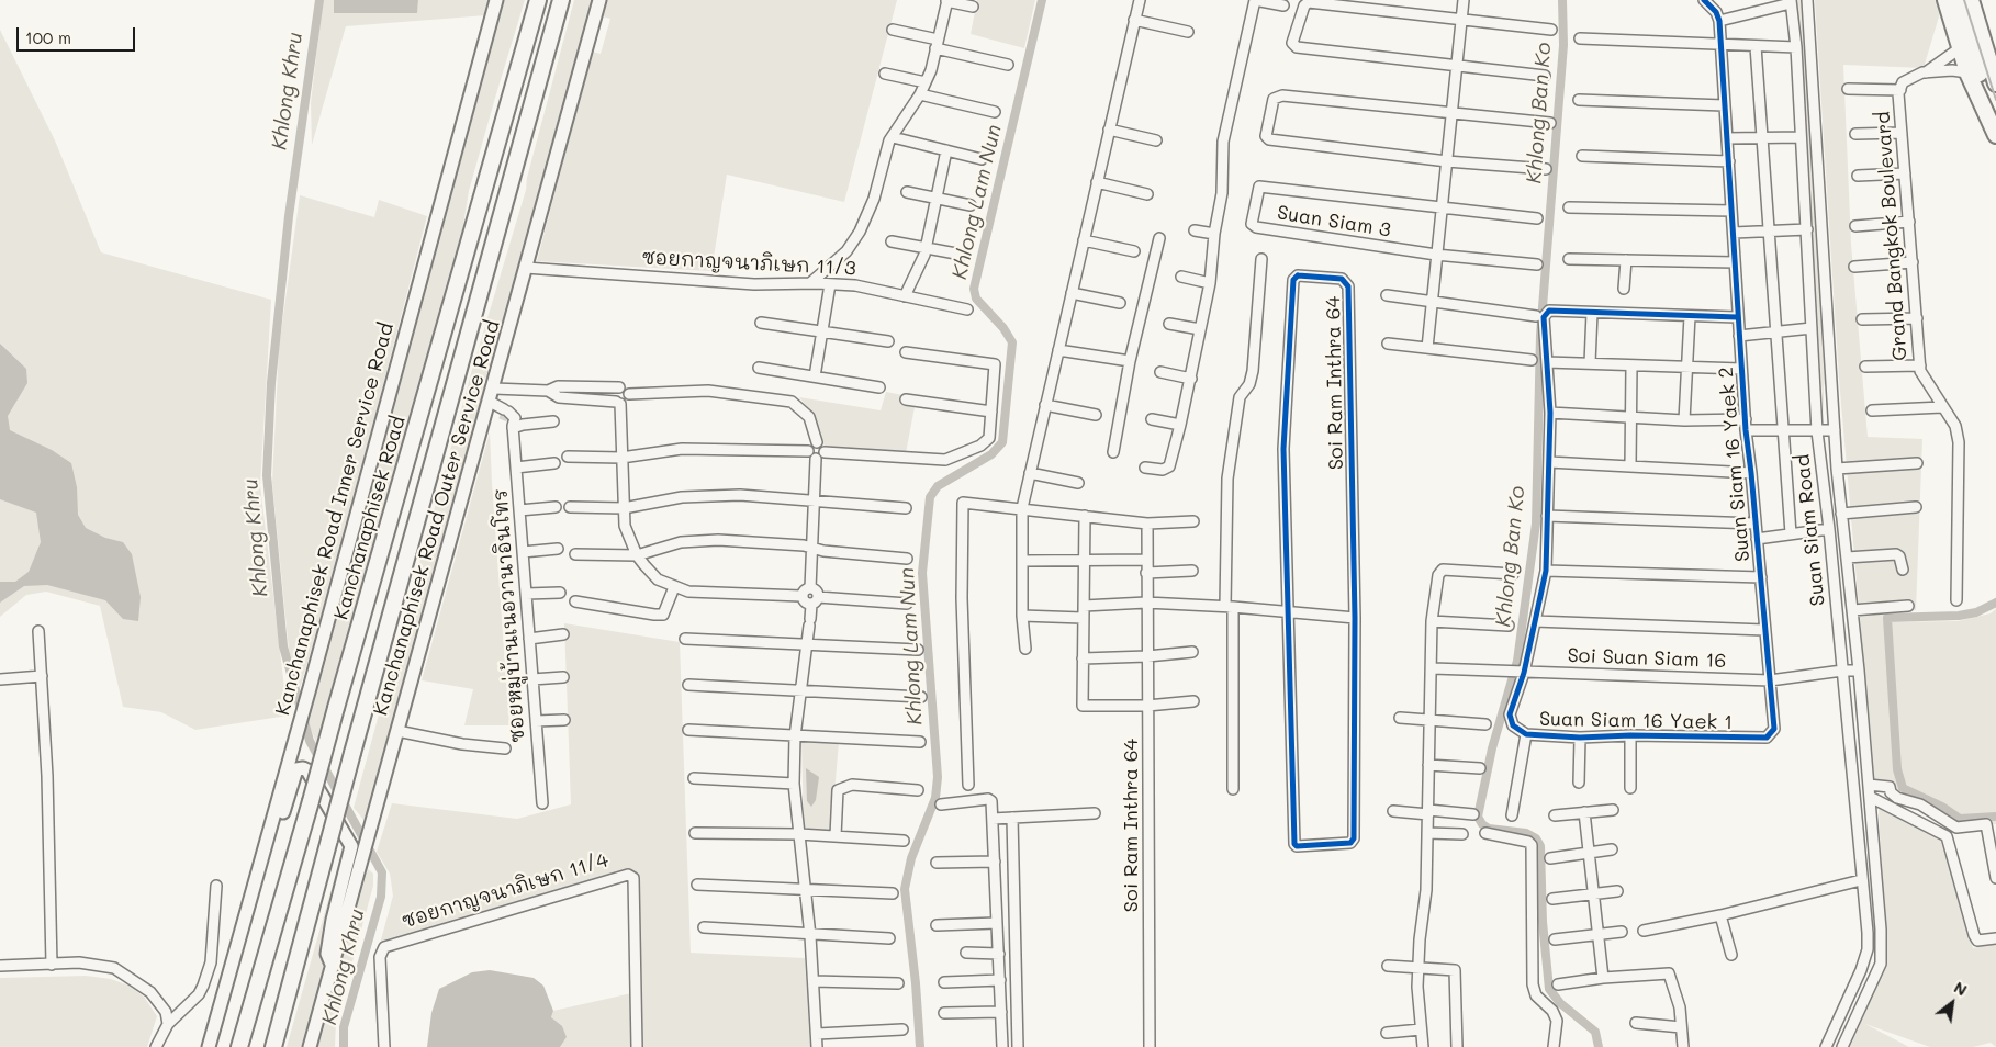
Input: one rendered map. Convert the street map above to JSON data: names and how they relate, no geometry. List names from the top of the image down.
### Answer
{
  "streets": {
    "highway": ["Kanchanaphisek Road"],
    "main road": ["Kanchanaphisek Road Outer Service Road", "Kanchanaphisek Road Inner Service Road"],
    "street": [
      "Suan Siam 3",
      "Grand Bangkok Boulevard",
      "ซอยกาญจนาภิเษก 11/3",
      "Soi Ram Inthra 64",
      "Suan Siam 16 Yaek 2",
      "Suan Siam Road",
      "ซอยหมู่บ้านเนอวานาอินโทร",
      "Soi Suan Siam 16",
      "Suan Siam 16 Yaek 1",
      "ซอยกาญจนาภิเษก 11/4"
    ]
  },
  "crossings": [
    ["ซอยกาญจนาภิเษก 11/3", "Kanchanaphisek Road Outer Service Road"],
    ["Suan Siam 16 Yaek 2", "Soi Suan Siam 16"],
    ["Suan Siam 16 Yaek 2", "Suan Siam 16 Yaek 1"],
    ["Suan Siam Road", "Soi Suan Siam 16"],
    ["Soi Suan Siam 16", "Suan Siam 16 Yaek 1"]
  ],
  "water": ["Khlong Khru", "Khlong Ban Ko", "Khlong Lam Nun"],
  "scale_bar": "100 m",
  "north": "top right"
}
